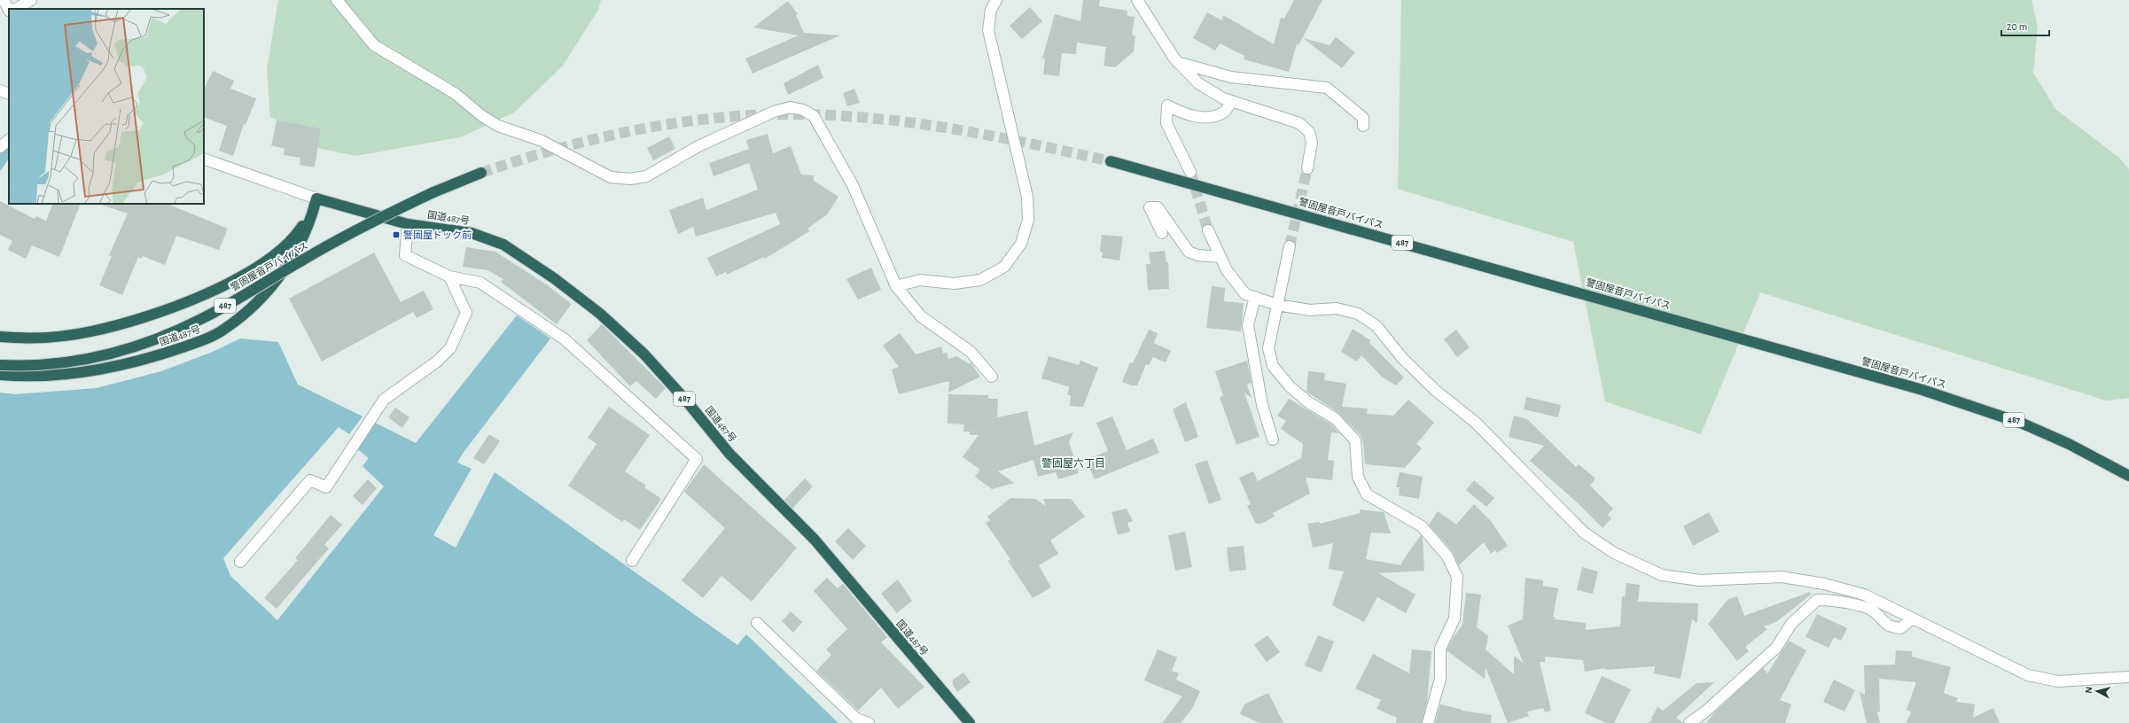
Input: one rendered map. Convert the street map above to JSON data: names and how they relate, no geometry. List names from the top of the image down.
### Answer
{
  "streets": {
    "highway": ["警固屋音戸バイパス", "国道487号", "487"]
  },
  "crossings": [
    ["国道487号", "487"]
  ],
  "districts": ["警固屋六丁目"],
  "places": {
    "transit": ["警固屋ドック前"]
  },
  "scale_bar": "20 m",
  "north": "left"
}
